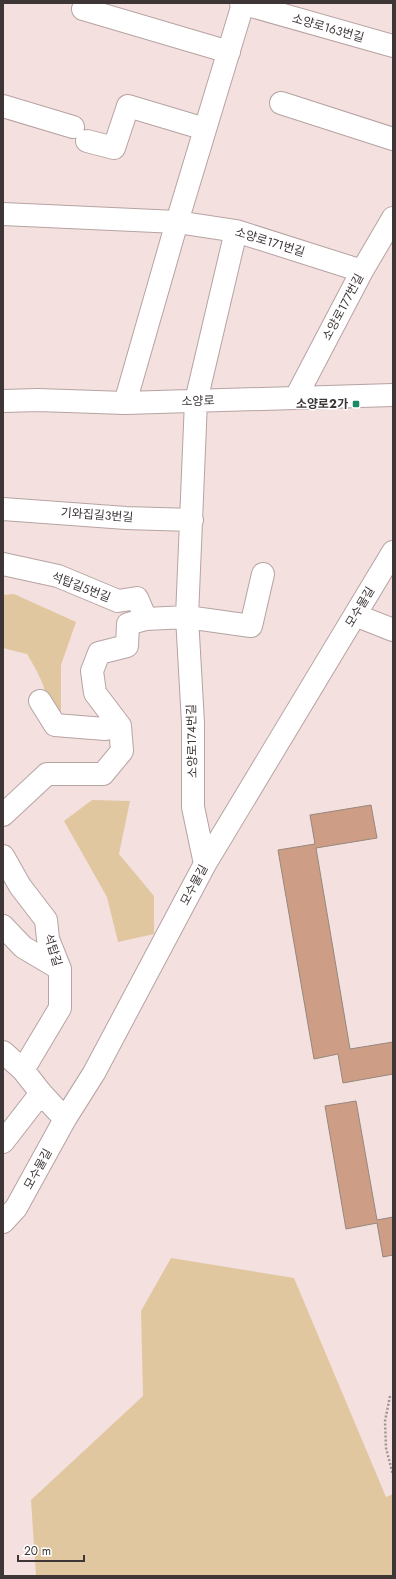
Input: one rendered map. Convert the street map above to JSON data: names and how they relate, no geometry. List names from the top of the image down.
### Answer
{
  "streets": {
    "street": [
      "소양로163번길",
      "소양로171번길",
      "소양로177번길",
      "소양로",
      "기와집길3번길",
      "석탑길5번길",
      "모수물길",
      "소양로174번길",
      "석탑길"
    ]
  },
  "crossings": [
    ["소양로171번길", "소양로177번길"],
    ["소양로171번길", "소양로174번길"],
    ["소양로177번길", "소양로"],
    ["소양로", "소양로174번길"],
    ["기와집길3번길", "소양로174번길"],
    ["모수물길", "소양로174번길"]
  ],
  "places": {
    "transit": ["소양로2가"]
  },
  "scale_bar": "20 m"
}
